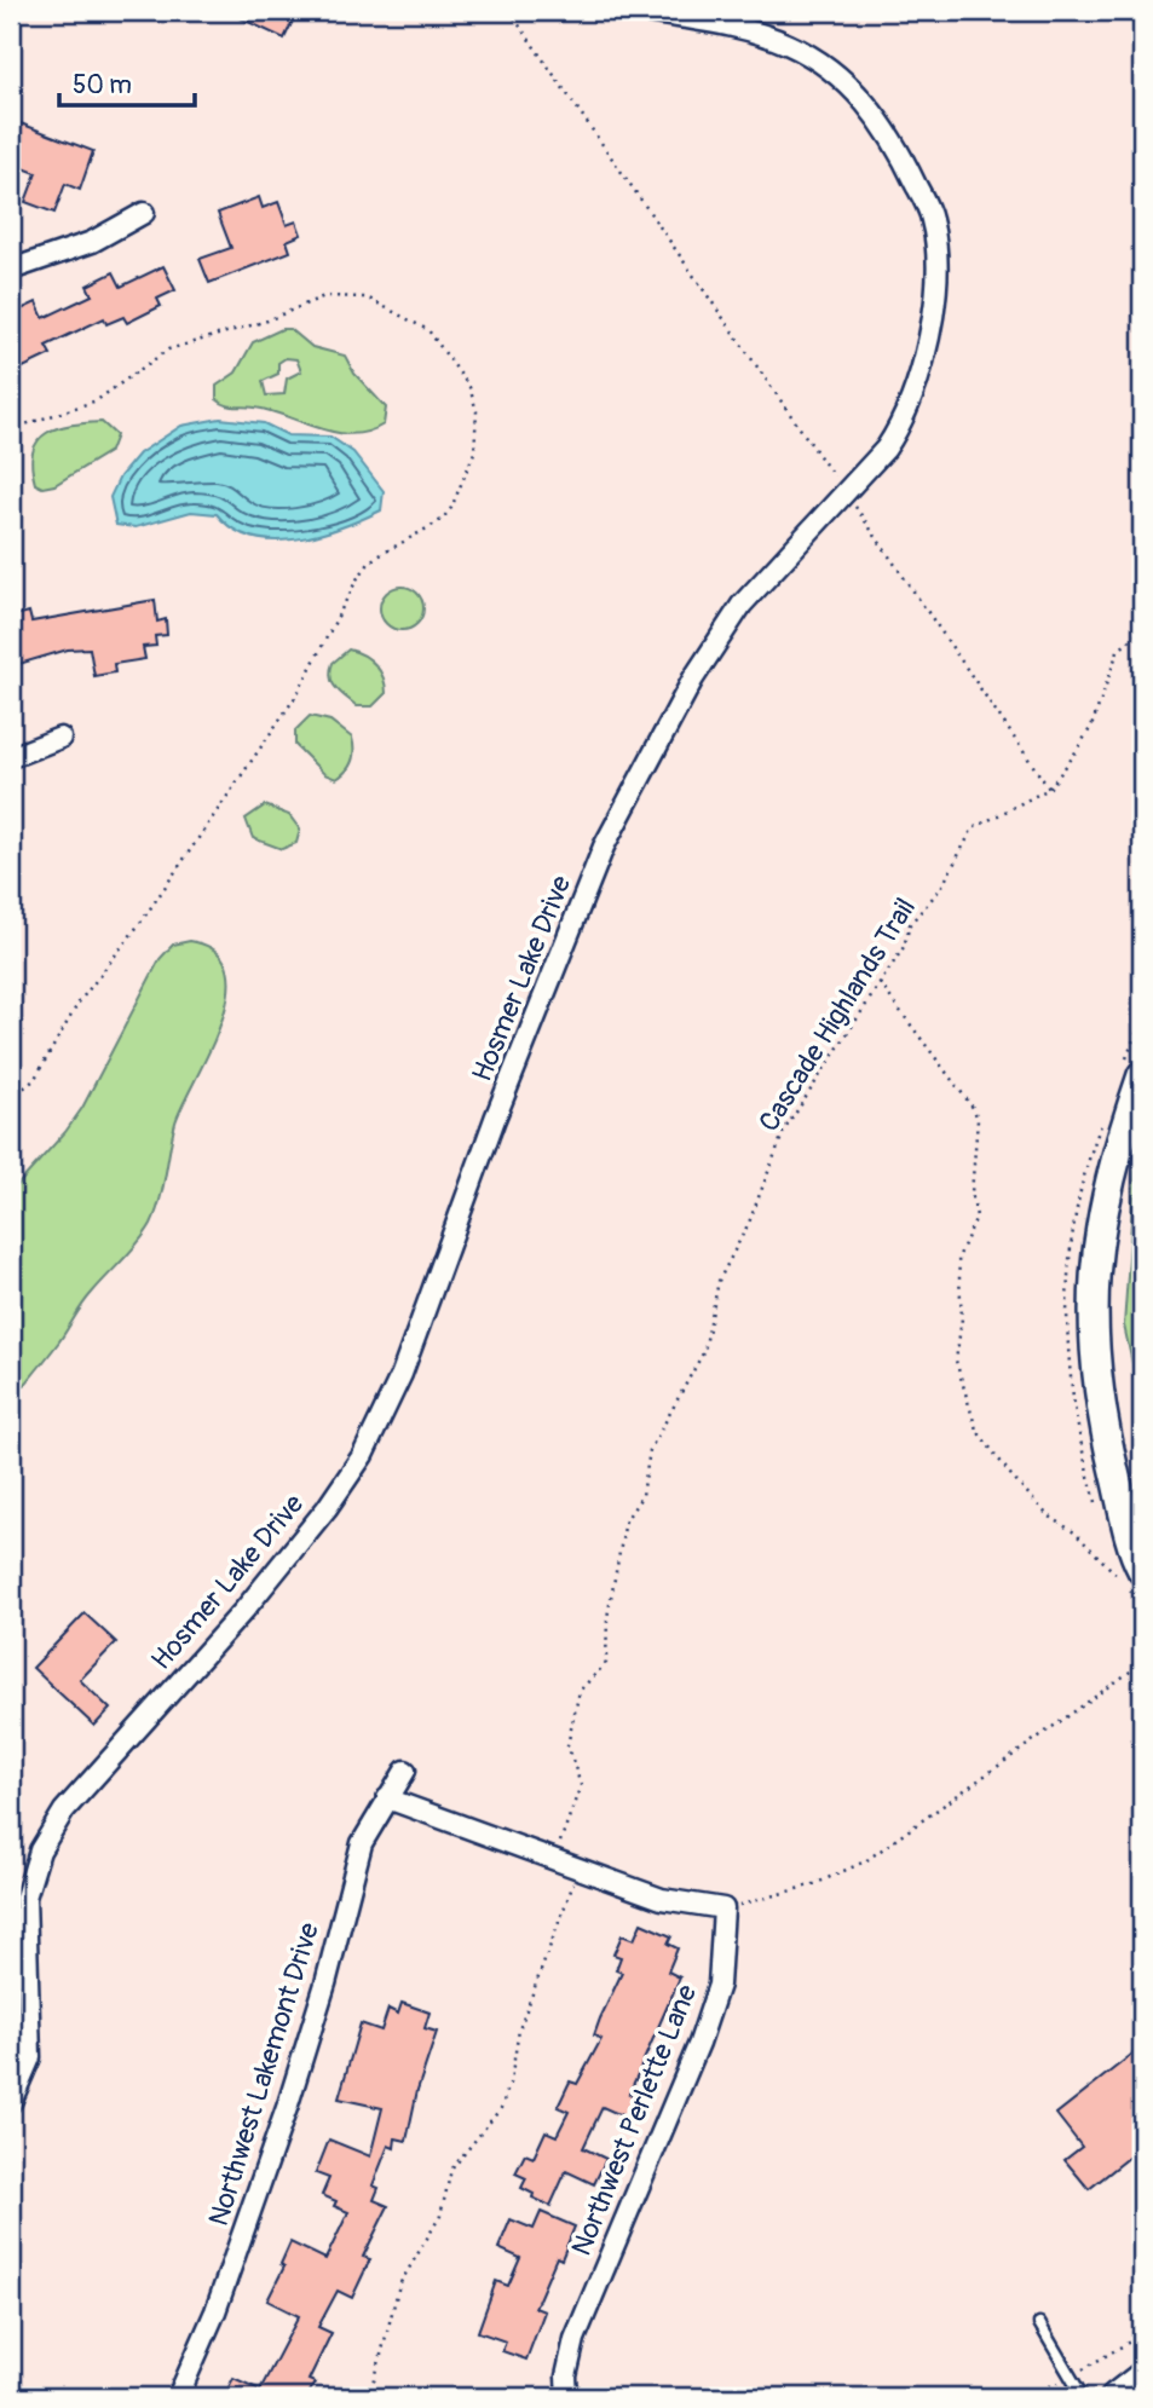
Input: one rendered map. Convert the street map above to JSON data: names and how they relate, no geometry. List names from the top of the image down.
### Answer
{
  "streets": {
    "street": ["Hosmer Lake Drive", "Northwest Lakemont Drive", "Northwest Perlette Lane"],
    "path": ["Cascade Highlands Trail"]
  },
  "scale_bar": "50 m"
}
